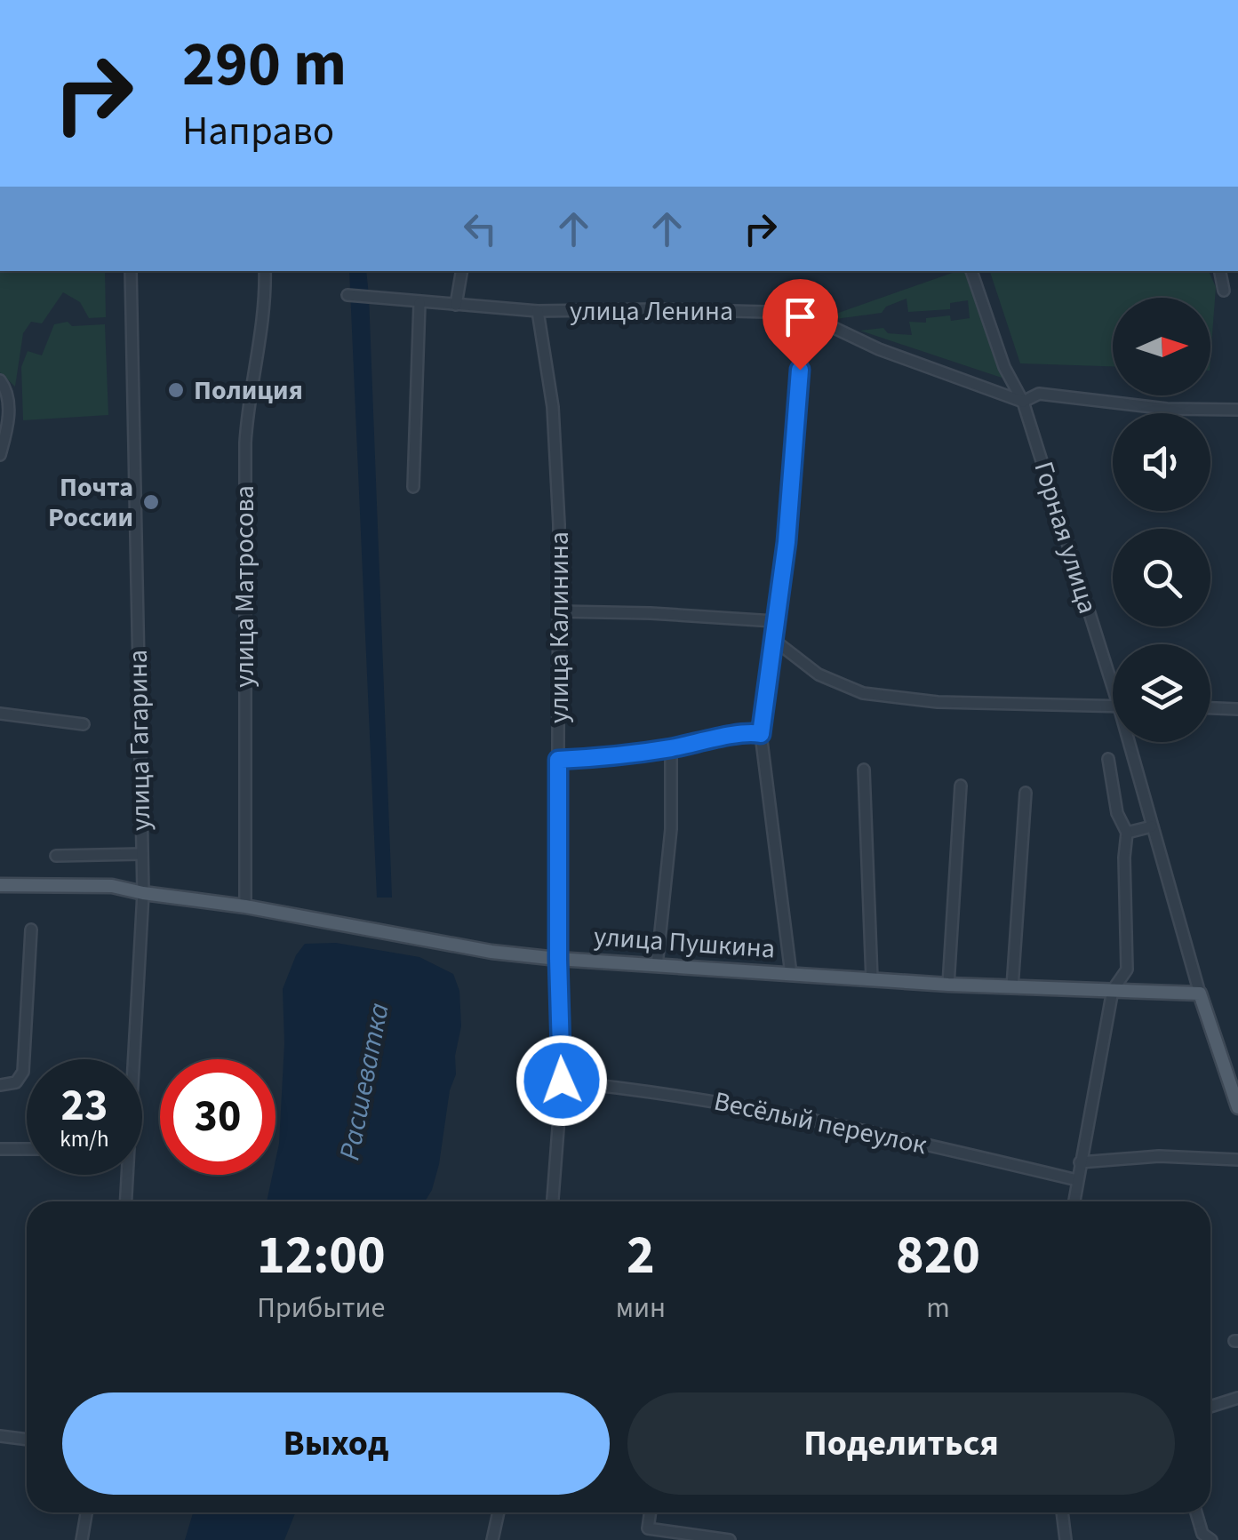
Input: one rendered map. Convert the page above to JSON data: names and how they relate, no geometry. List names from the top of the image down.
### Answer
{
  "streets": {
    "main road": ["улица Пушкина"],
    "street": [
      "улица Ленина",
      "Горная улица",
      "улица Матросова",
      "улица Калинина",
      "улица Гагарина",
      "Весёлый переулок"
    ]
  },
  "crossings": [
    ["улица Ленина", "Горная улица"],
    ["улица Ленина", "улица Калинина"],
    ["Горная улица", "улица Пушкина"],
    ["улица Матросова", "улица Пушкина"],
    ["улица Калинина", "улица Пушкина"],
    ["улица Калинина", "Весёлый переулок"],
    ["улица Гагарина", "улица Пушкина"]
  ],
  "water": ["Расшеватка"],
  "places": ["Полиция", "Почта России"],
  "north": "right",
  "page": {
    "turn": ["290 m", "Направо"],
    "speed": "23 km/h",
    "limit": "30",
    "eta": [
      "12:00",
      "Прибытие",
      "2",
      "мин",
      "820",
      "m"
    ],
    "buttons": ["Выход", "Поделиться"]
  }
}
